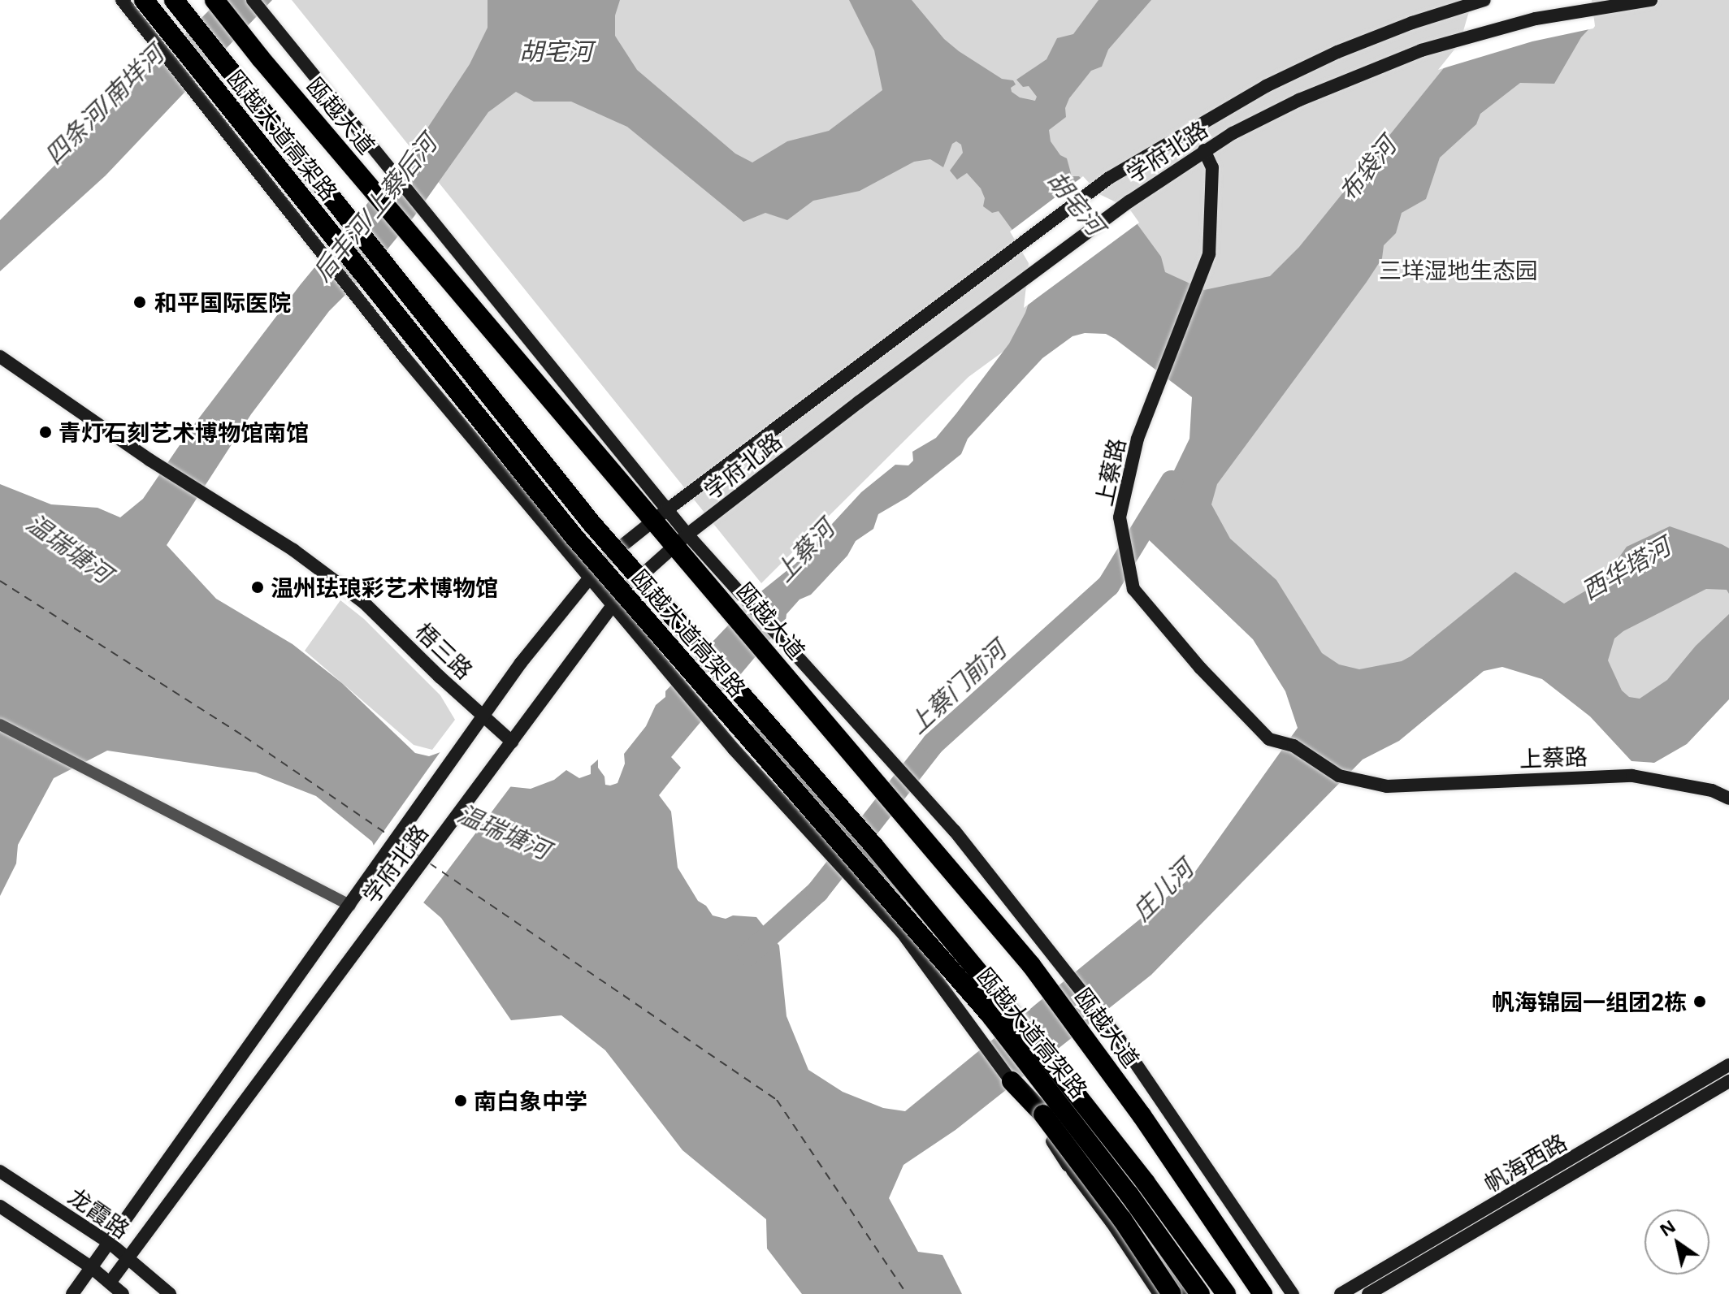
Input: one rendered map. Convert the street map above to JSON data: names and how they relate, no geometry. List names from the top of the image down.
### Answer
{
  "streets": {
    "highway": ["瓯越大道", "瓯越大道高架路"],
    "main road": [
      "学府北路",
      "上蔡路",
      "梧三路",
      "帆海西路",
      "龙霞路"
    ]
  },
  "crossings": [
    ["瓯越大道", "学府北路"],
    ["学府北路", "上蔡路"],
    ["学府北路", "梧三路"],
    ["学府北路", "龙霞路"]
  ],
  "water": [
    "胡宅河",
    "四条河/南垟河",
    "布袋河",
    "后丰河/上蔡后河",
    "温瑞塘河",
    "上蔡河",
    "西华塔河",
    "上蔡门前河",
    "庄儿河"
  ],
  "parks": ["三垟湿地生态园"],
  "places": [
    "和平国际医院",
    "青灯石刻艺术博物馆南馆",
    "温州珐琅彩艺术博物馆",
    "帆海锦园一组团2栋",
    "南白象中学"
  ],
  "north": "top left"
}
